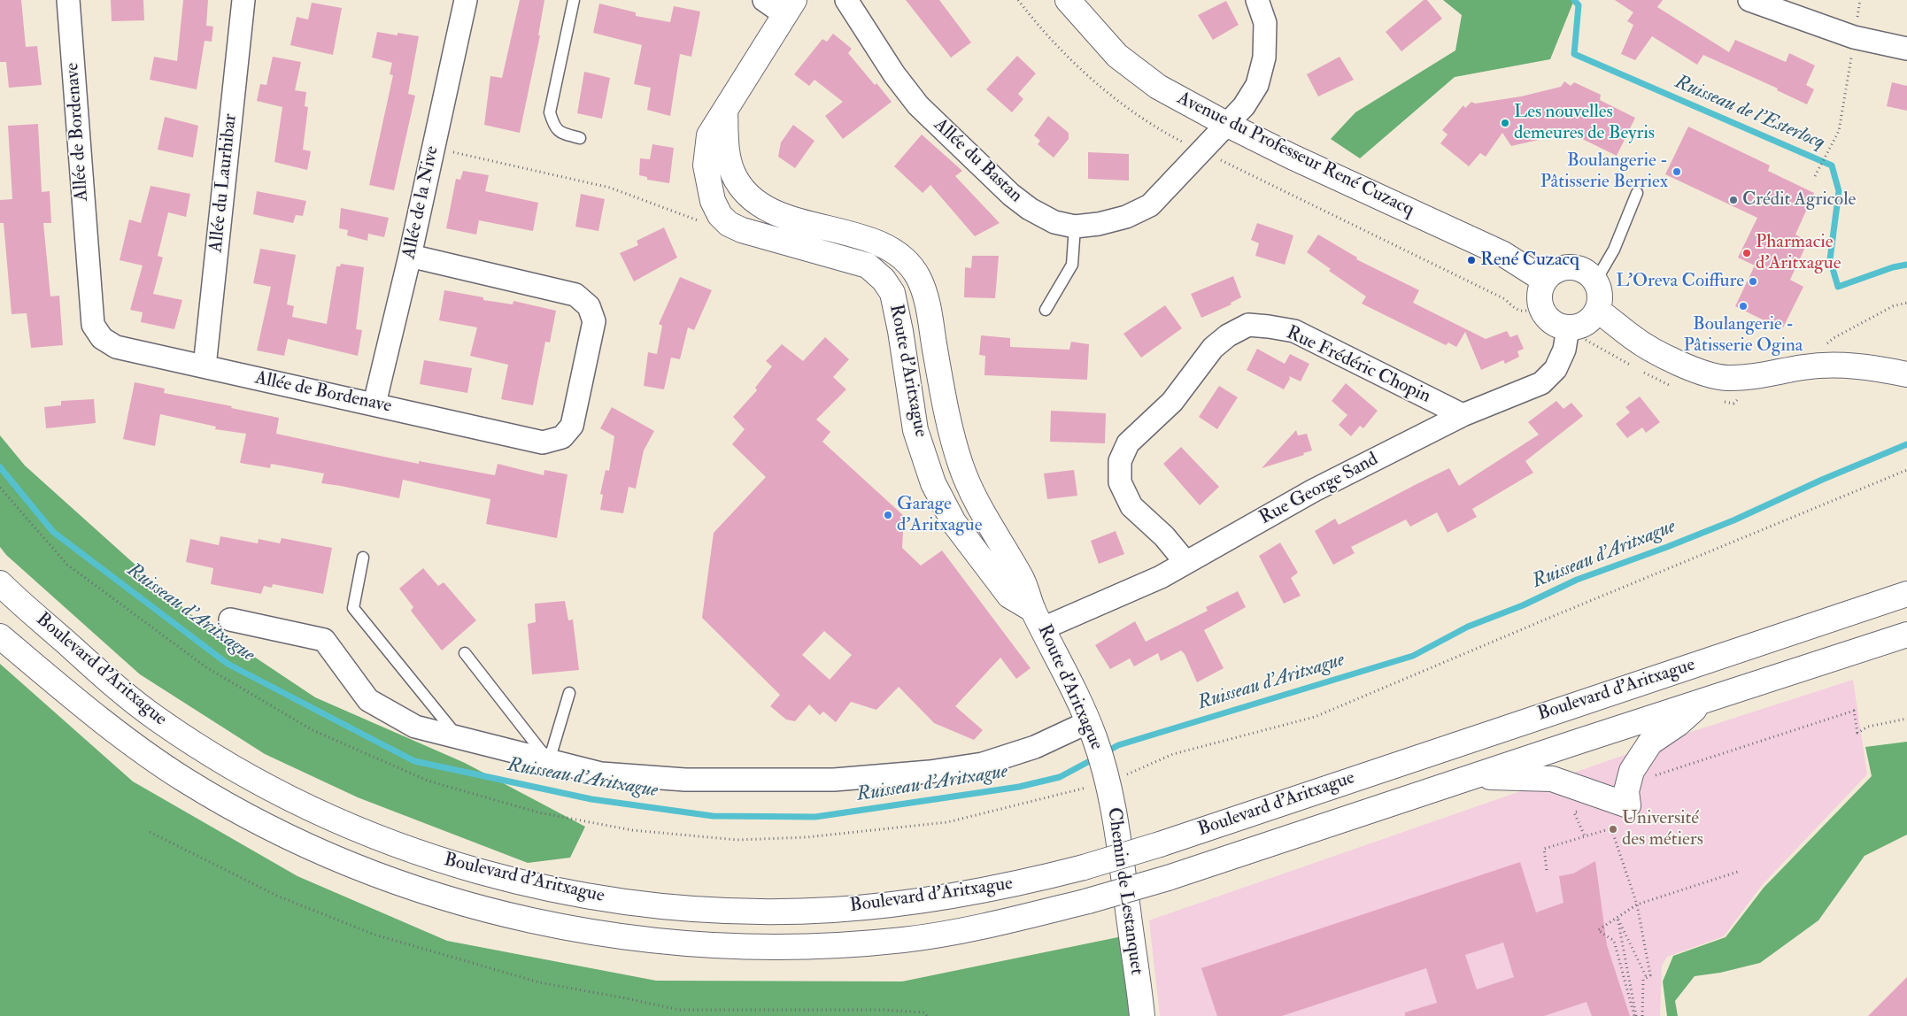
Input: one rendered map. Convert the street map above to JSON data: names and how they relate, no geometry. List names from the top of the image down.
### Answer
{
  "streets": {
    "main road": [
      "Avenue du Professeur René Cuzacq",
      "Route d'Aritxague",
      "Boulevard d'Aritxague",
      "Chemin de Lestanquet"
    ],
    "street": [
      "Allée de Bordenave",
      "Allée du Bastan",
      "Allée du Laurhibar",
      "Allée de la Nive",
      "Rue Frédéric Chopin",
      "Rue George Sand"
    ]
  },
  "crossings": [
    ["Allée de Bordenave", "Allée du Laurhibar"],
    ["Allée de Bordenave", "Allée de la Nive"],
    ["Avenue du Professeur René Cuzacq", "Allée du Bastan"],
    ["Avenue du Professeur René Cuzacq", "Rue George Sand"],
    ["Rue Frédéric Chopin", "Rue George Sand"],
    ["Route d'Aritxague", "Rue George Sand"],
    ["Route d'Aritxague", "Chemin de Lestanquet"]
  ],
  "water": ["Ruisseau de l'Esterlocq", "Ruisseau d'Aritxague"],
  "places": [
    "Les nouvelles demeures de Beyris",
    "Boulangerie - Pâtisserie Berriex",
    "Crédit Agricole",
    "Pharmacie d'Aritxague",
    "René Cuzacq",
    "L'Oreva Coiffure",
    "Boulangerie - Pâtisserie Ogina",
    "Garage d'Aritxague",
    "Université des métiers"
  ]
}
